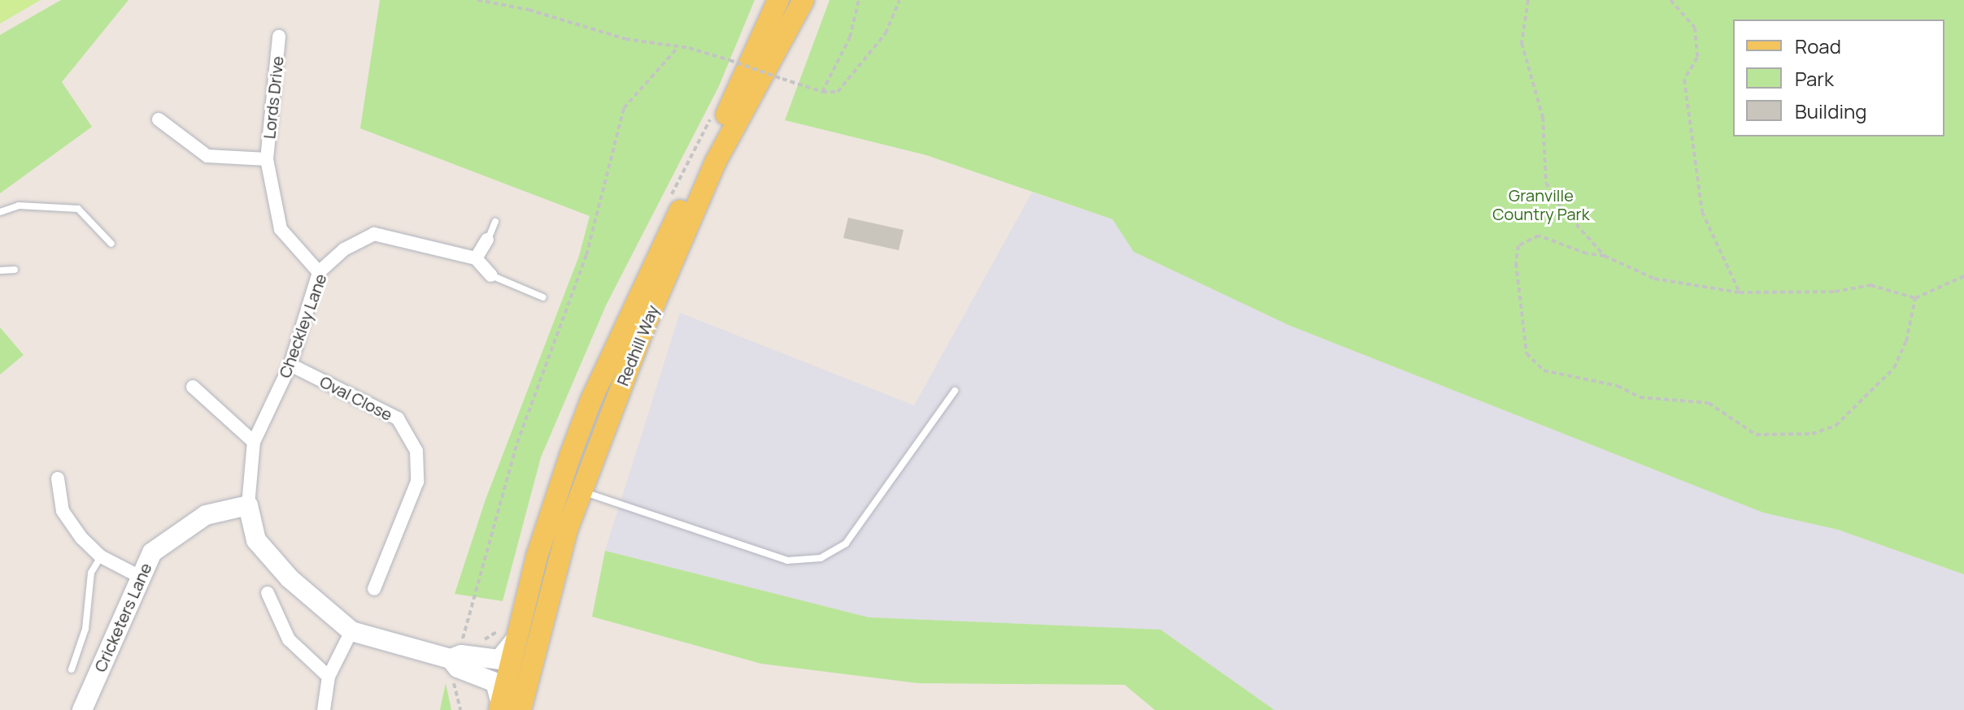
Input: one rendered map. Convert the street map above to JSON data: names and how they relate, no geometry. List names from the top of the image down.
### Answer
{
  "streets": {
    "main road": ["Redhill Way"],
    "street": [
      "Lords Drive",
      "Checkley Lane",
      "Oval Close",
      "Cricketers Lane"
    ]
  },
  "crossings": [
    ["Lords Drive", "Checkley Lane"],
    ["Checkley Lane", "Redhill Way"],
    ["Checkley Lane", "Oval Close"],
    ["Checkley Lane", "Cricketers Lane"]
  ],
  "parks": ["Granville Country Park"],
  "legend": ["Road", "Park", "Building"]
}
